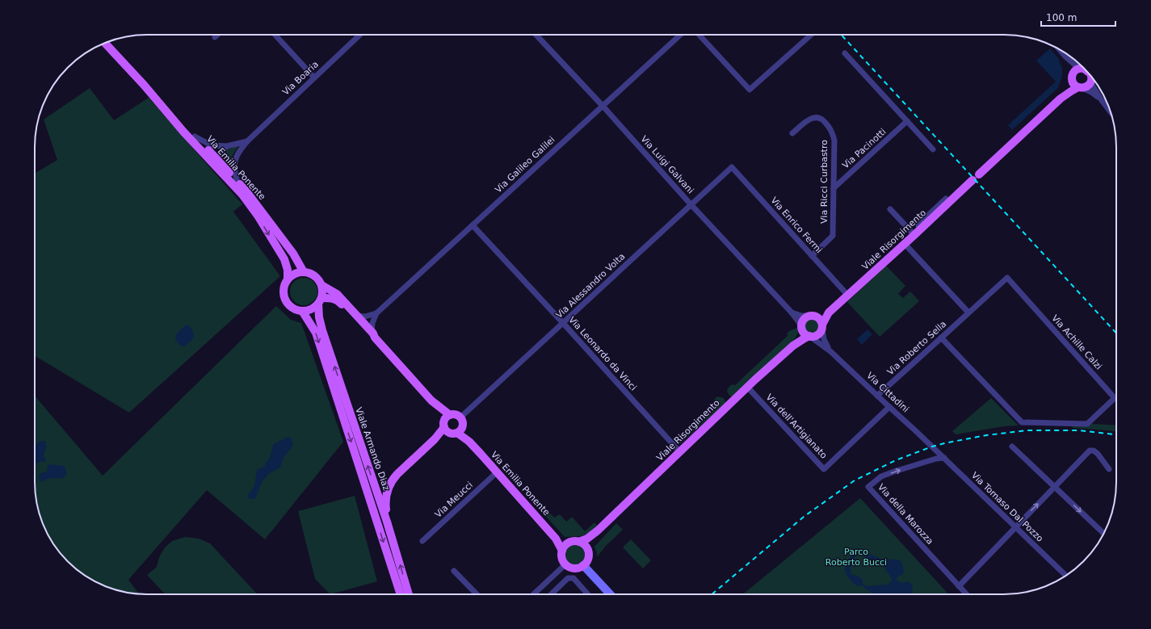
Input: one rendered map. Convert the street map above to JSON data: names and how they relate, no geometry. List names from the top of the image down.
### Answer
{
  "streets": {
    "main road": ["Via Emilia Ponente", "Viale Risorgimento", "Viale Armando Diaz"],
    "street": [
      "Via Boaria",
      "Via Pacinotti",
      "Via Galileo Galilei",
      "Via Luigi Galvani",
      "Via Ricci Curbastro",
      "Via Enrico Fermi",
      "Via Alessandro Volta",
      "Via Achille Calzi",
      "Via Roberto Sella",
      "Via Leonardo da Vinci",
      "Via Cittadini",
      "Via dell'Artigianato",
      "Via Meucci",
      "Via Tomaso Dal Pozzo",
      "Via della Marozza"
    ]
  },
  "crossings": [
    ["Via Boaria", "Via Emilia Ponente"],
    ["Via Pacinotti", "Via Ricci Curbastro"],
    ["Via Galileo Galilei", "Via Luigi Galvani"],
    ["Via Galileo Galilei", "Via Leonardo da Vinci"],
    ["Via Luigi Galvani", "Viale Risorgimento"],
    ["Via Luigi Galvani", "Via Alessandro Volta"],
    ["Via Luigi Galvani", "Via Cittadini"],
    ["Via Emilia Ponente", "Viale Risorgimento"],
    ["Via Emilia Ponente", "Via Alessandro Volta"],
    ["Via Emilia Ponente", "Viale Armando Diaz"],
    ["Via Emilia Ponente", "Via Meucci"],
    ["Via Ricci Curbastro", "Via Enrico Fermi"],
    ["Via Enrico Fermi", "Viale Risorgimento"],
    ["Via Enrico Fermi", "Via Alessandro Volta"],
    ["Viale Risorgimento", "Via Leonardo da Vinci"],
    ["Viale Risorgimento", "Via Cittadini"],
    ["Viale Risorgimento", "Via dell'Artigianato"],
    ["Via Alessandro Volta", "Via Leonardo da Vinci"],
    ["Via Achille Calzi", "Via Roberto Sella"],
    ["Via Roberto Sella", "Via Cittadini"],
    ["Via Cittadini", "Via dell'Artigianato"],
    ["Via Cittadini", "Via Tomaso Dal Pozzo"],
    ["Via Tomaso Dal Pozzo", "Via della Marozza"]
  ],
  "parks": ["Parco Roberto Bucci"],
  "scale_bar": "100 m"
}
